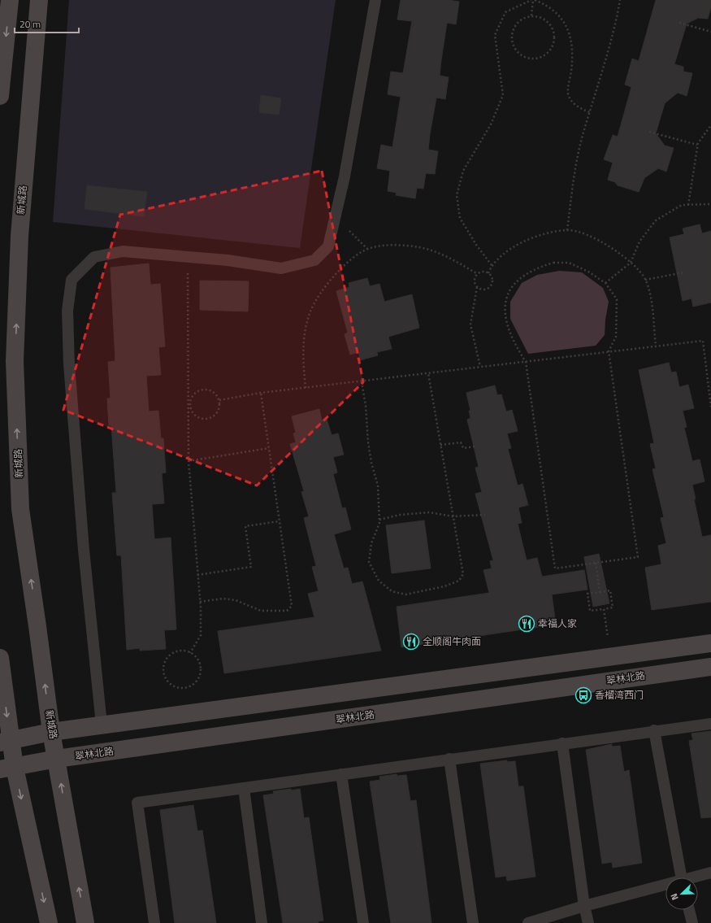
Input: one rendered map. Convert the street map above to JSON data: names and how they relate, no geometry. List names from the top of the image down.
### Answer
{
  "streets": {
    "main road": ["新城路", "翠林北路"]
  },
  "crossings": [
    ["新城路", "翠林北路"]
  ],
  "places": {
    "restaurant": ["幸福人家", "全顺阁牛肉面"],
    "bus stop": ["香榴湾西门"]
  },
  "scale_bar": "20 m",
  "north": "bottom left"
}
